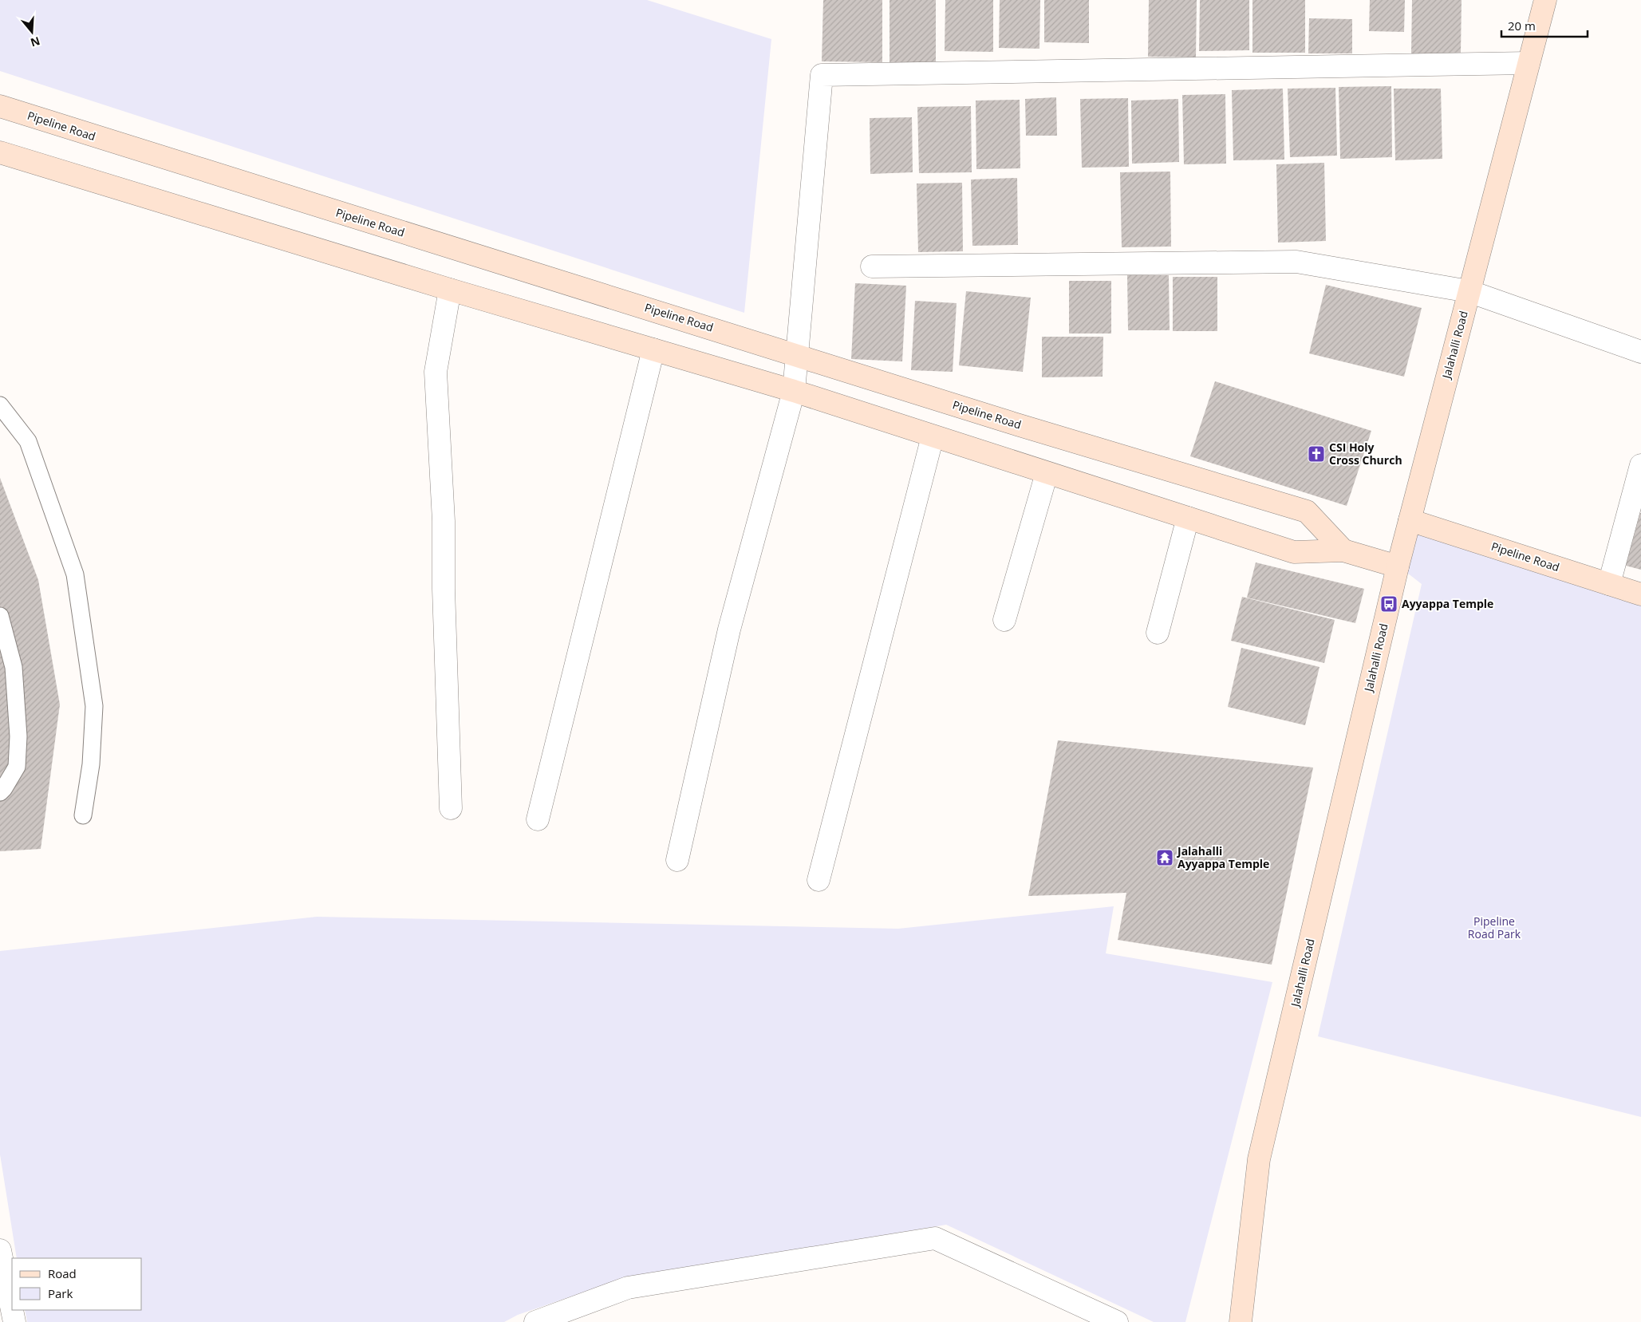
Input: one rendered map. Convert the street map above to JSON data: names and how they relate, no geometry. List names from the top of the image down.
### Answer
{
  "streets": {
    "main road": ["Pipeline Road", "Jalahalli Road"]
  },
  "crossings": [
    ["Pipeline Road", "Jalahalli Road"]
  ],
  "parks": ["Pipeline Road Park"],
  "places": {
    "church": ["CSI Holy Cross Church"],
    "bus stop": ["Ayyappa Temple"],
    "temple": ["Jalahalli Ayyappa Temple"]
  },
  "legend": ["Road", "Park"],
  "scale_bar": "20 m",
  "north": "bottom"
}
